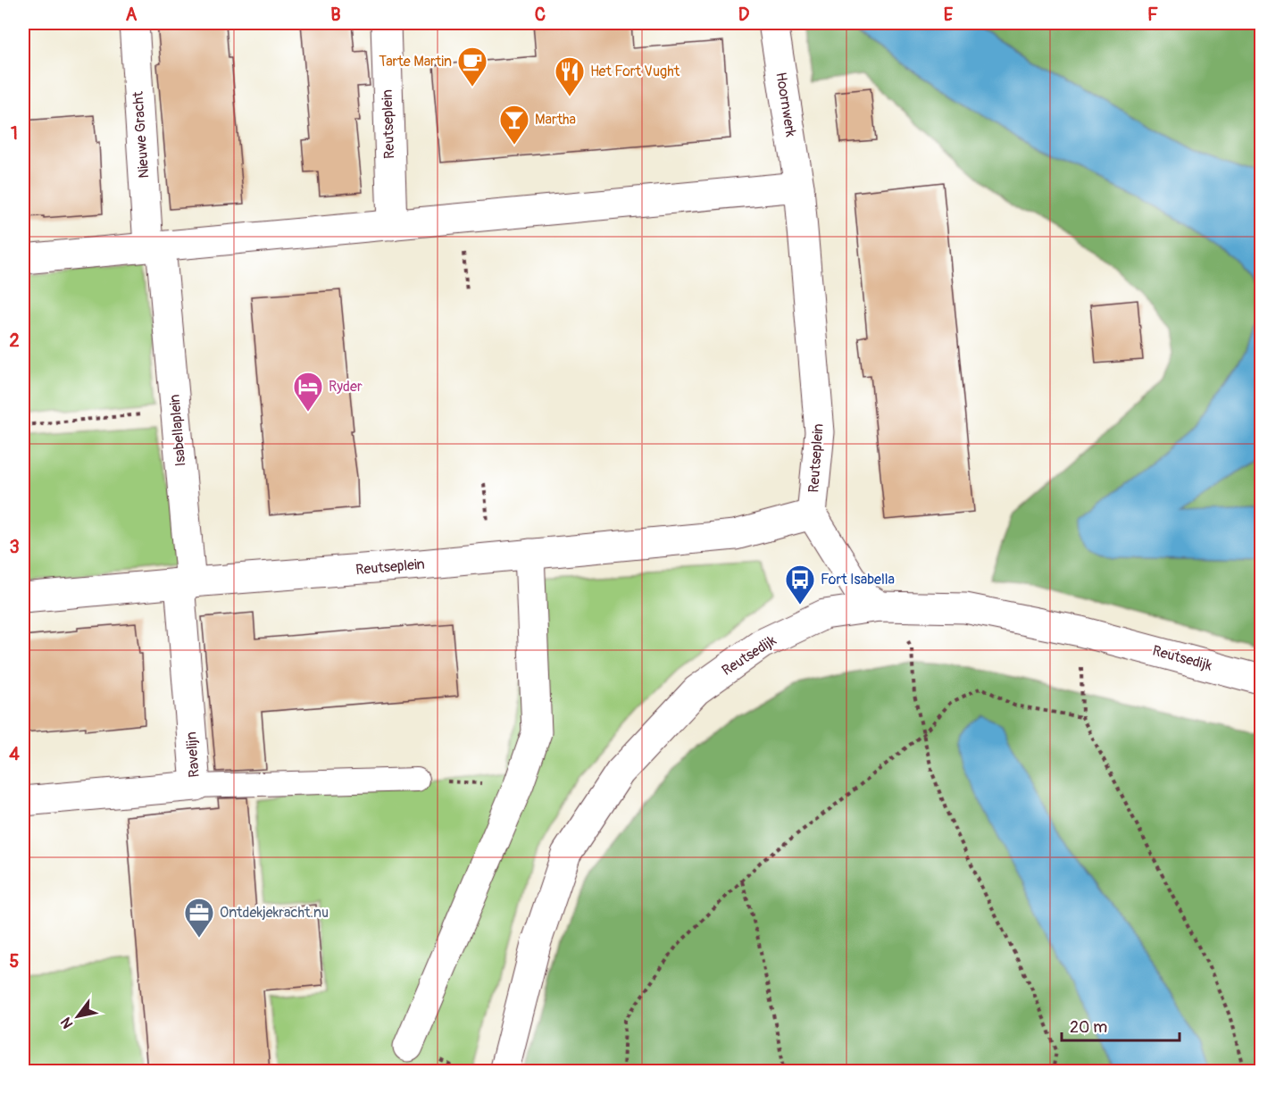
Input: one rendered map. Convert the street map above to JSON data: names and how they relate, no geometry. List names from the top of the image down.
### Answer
{
  "streets": {
    "street": [
      "Hoornwerk",
      "Reutseplein",
      "Nieuwe Gracht",
      "Isabellaplein",
      "Reutsedijk",
      "Ravelijn"
    ]
  },
  "crossings": [
    ["Hoornwerk", "Reutseplein"],
    ["Reutseplein", "Isabellaplein"],
    ["Reutseplein", "Ravelijn"],
    ["Nieuwe Gracht", "Isabellaplein"],
    ["Isabellaplein", "Ravelijn"]
  ],
  "places": {
    "cafe": ["Tarte Martin"],
    "restaurant": ["Het Fort Vught"],
    "bar": ["Martha"],
    "hotel": ["Ryder"],
    "bus stop": ["Fort Isabella"],
    "office": ["Ontdekjekracht.nu"]
  },
  "scale_bar": "20 m",
  "north": "bottom left",
  "grid": {
    "columns": [
      "A",
      "B",
      "C",
      "D",
      "E",
      "F"
    ],
    "rows": [
      "1",
      "2",
      "3",
      "4",
      "5"
    ]
  }
}
